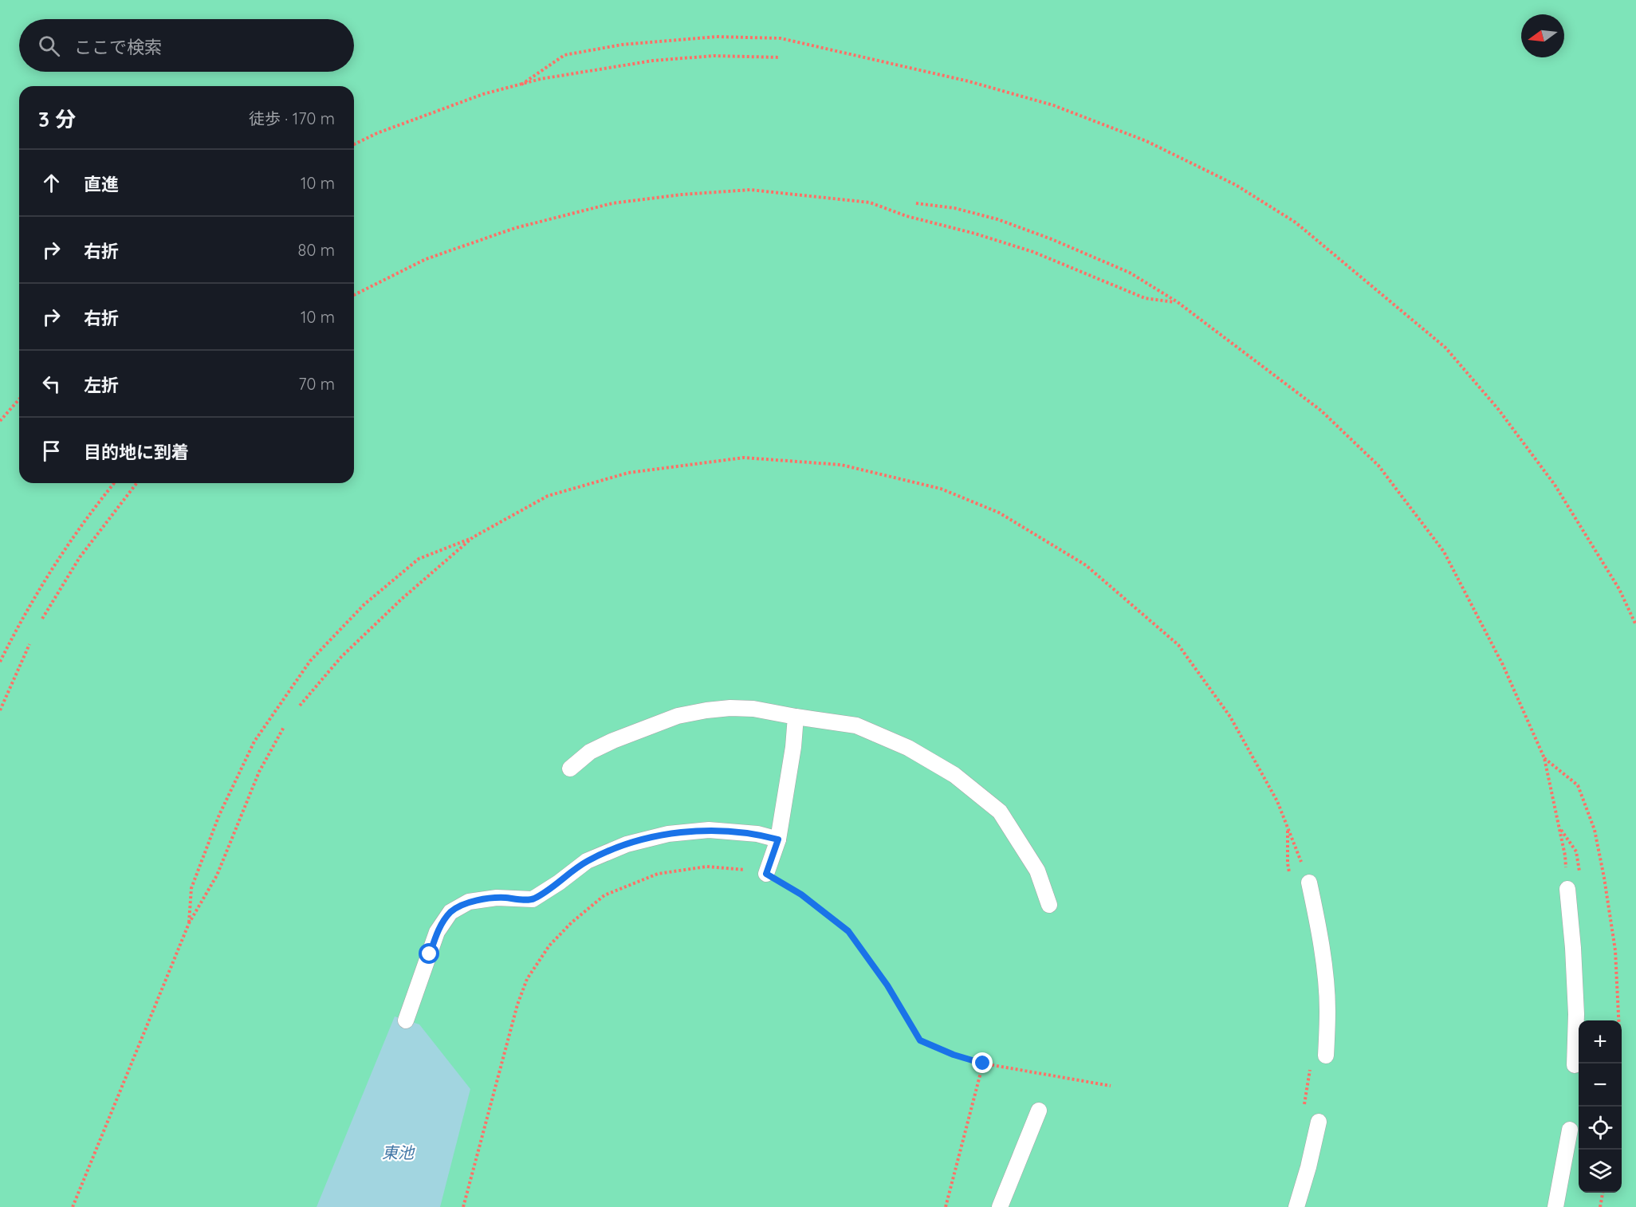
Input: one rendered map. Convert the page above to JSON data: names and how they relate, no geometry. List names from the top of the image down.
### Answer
{
  "water": ["東池"],
  "north": "left",
  "page": {
    "search": "ここで検索",
    "heading": ["3 分", "徒歩 · 170 m"],
    "list": [
      ["直進", "10 m"],
      ["右折", "80 m"],
      ["右折", "10 m"],
      ["左折", "70 m"],
      "目的地に到着"
    ],
    "map_buttons": ["+", "−"]
  }
}
